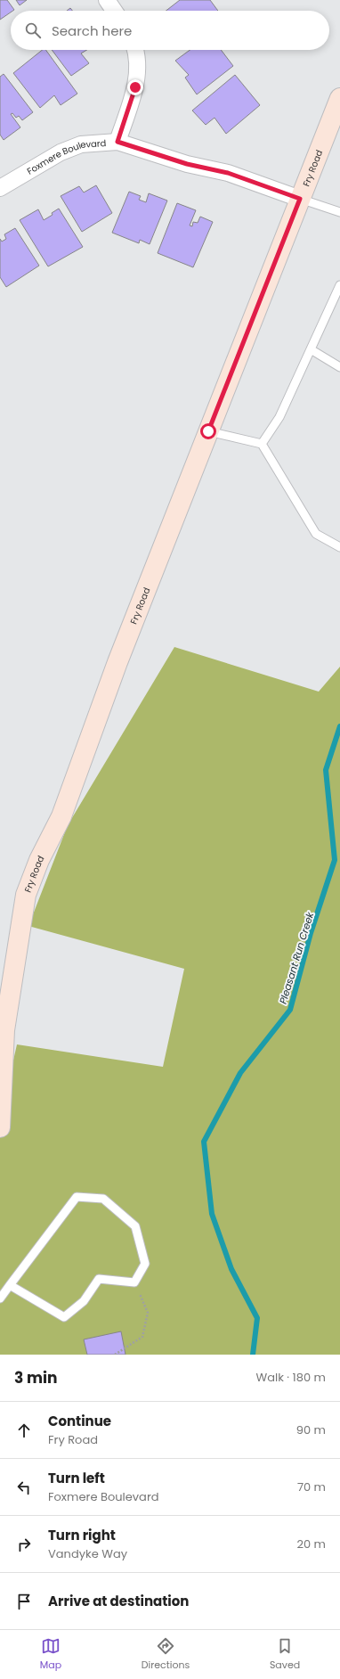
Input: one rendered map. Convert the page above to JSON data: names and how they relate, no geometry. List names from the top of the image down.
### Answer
{
  "streets": {
    "street": ["Foxmere Boulevard", "Fry Road"]
  },
  "crossings": [
    ["Foxmere Boulevard", "Fry Road"]
  ],
  "water": ["Pleasant Run Creek"],
  "page": {
    "search": "Search here",
    "heading": ["3 min", "Walk · 180 m"],
    "list": [
      ["Continue", "Fry Road", "90 m"],
      ["Turn left", "Foxmere Boulevard", "70 m"],
      ["Turn right", "Vandyke Way", "20 m"],
      "Arrive at destination"
    ],
    "nav": ["Map", "Directions", "Saved"]
  }
}
